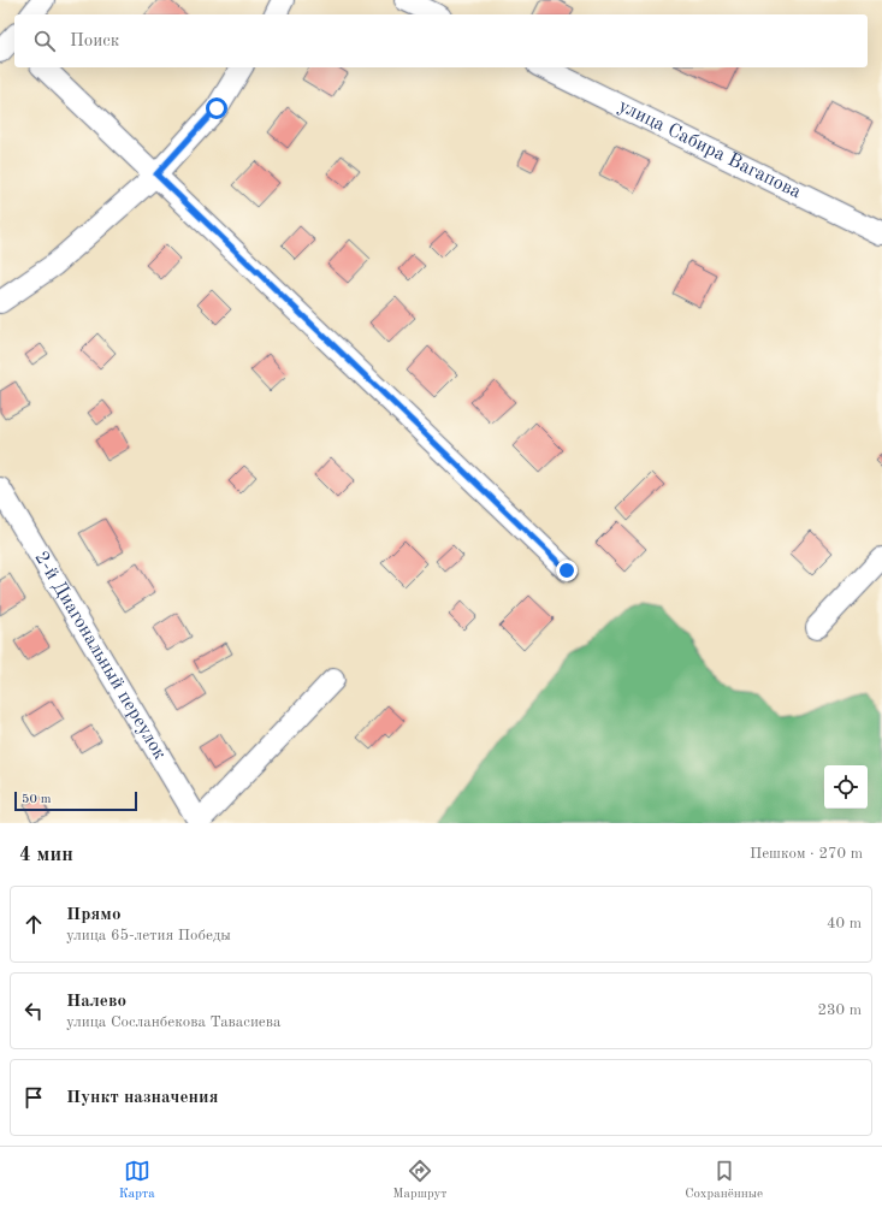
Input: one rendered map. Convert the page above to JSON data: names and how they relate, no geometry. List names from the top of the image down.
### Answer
{
  "streets": {
    "street": ["улица Сабира Вагапова", "2-й Диагональный переулок"]
  },
  "scale_bar": "50 m",
  "page": {
    "search": "Поиск",
    "scale": "50 m",
    "heading": ["4 мин", "Пешком · 270 m"],
    "list": [
      ["Прямо", "улица 65-летия Победы", "40 m"],
      ["Налево", "улица Сосланбекова Тавасиева", "230 m"],
      "Пункт назначения"
    ],
    "nav": ["Карта", "Маршрут", "Сохранённые"]
  }
}
